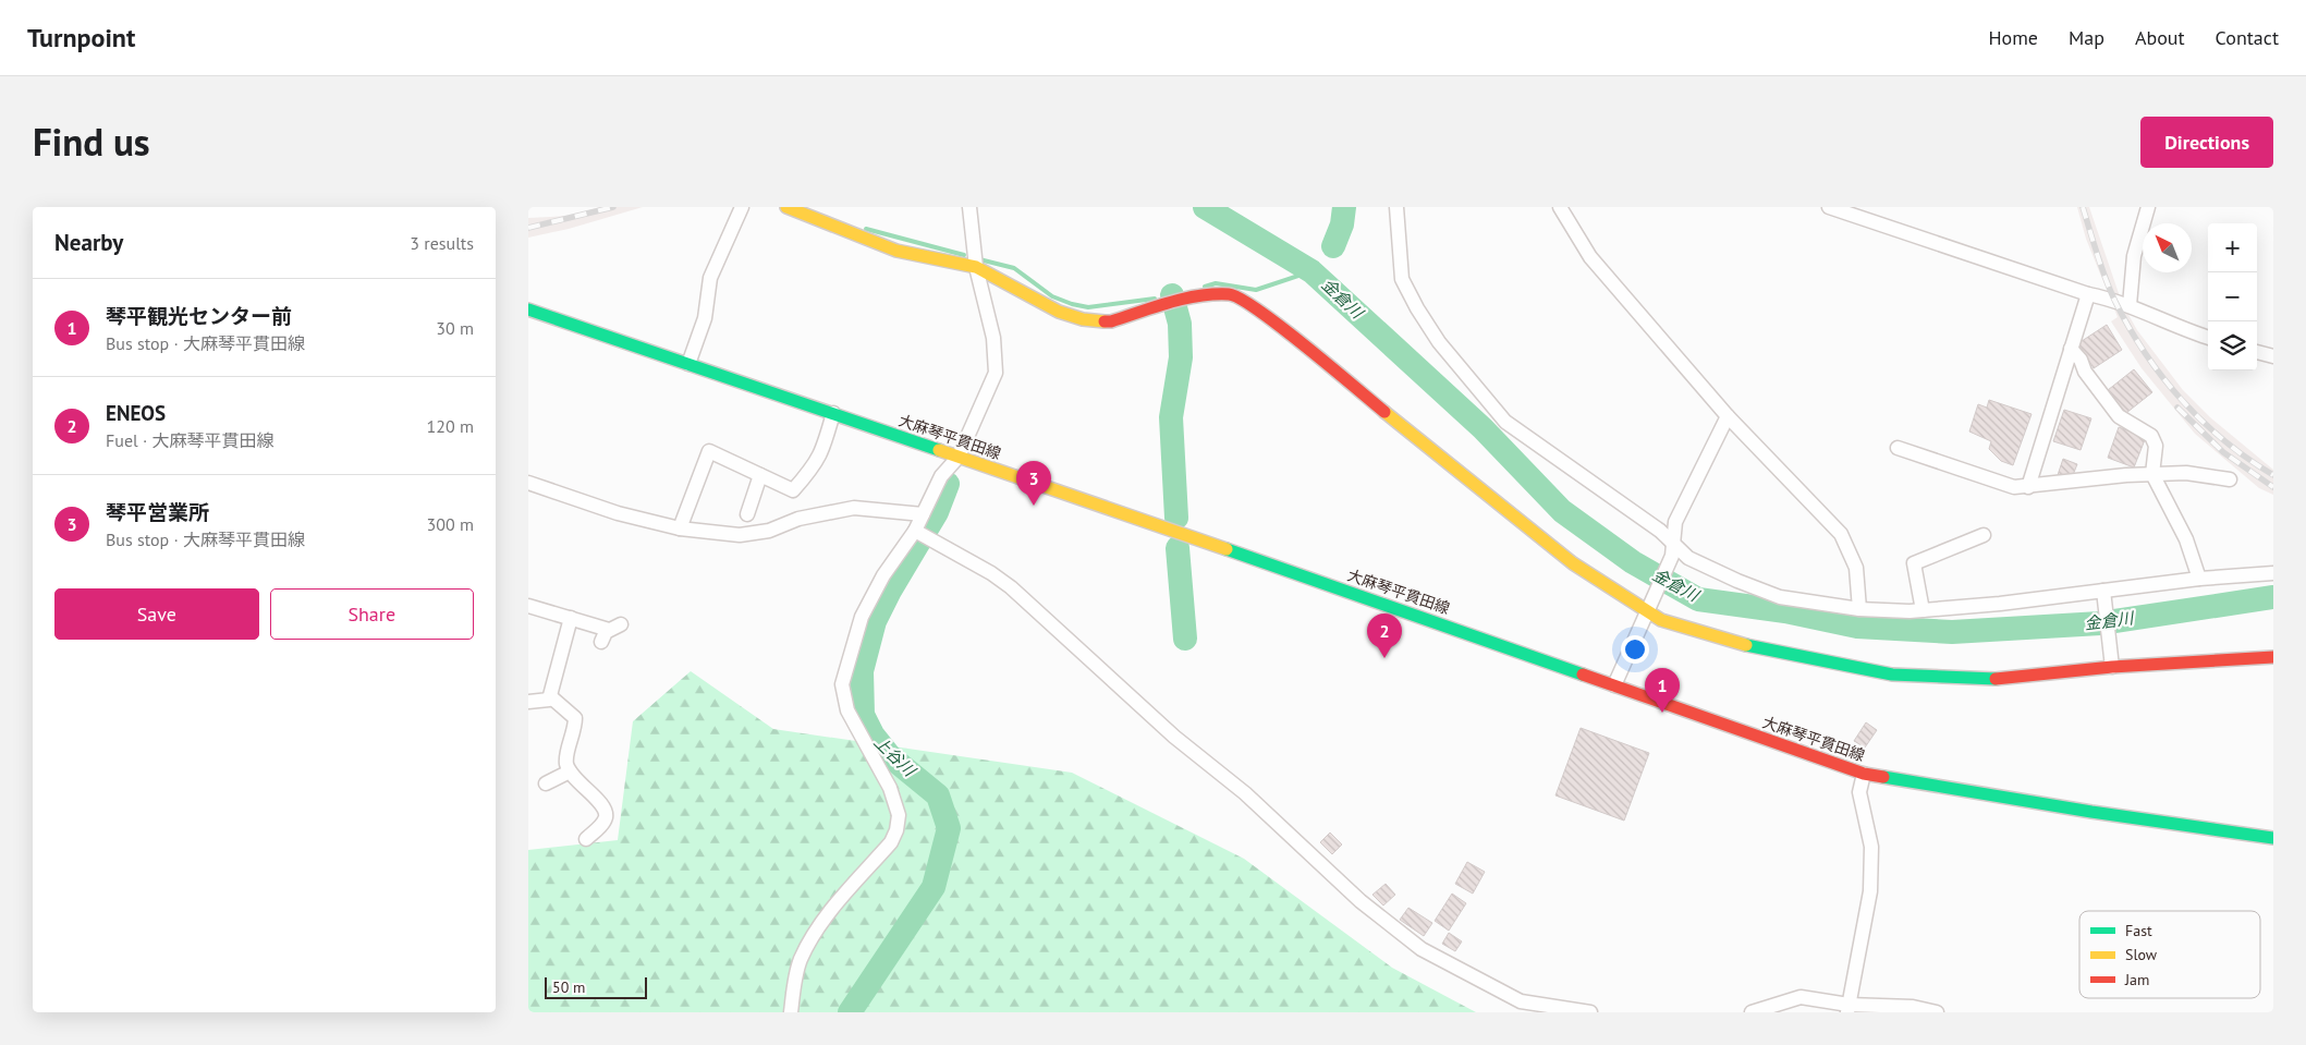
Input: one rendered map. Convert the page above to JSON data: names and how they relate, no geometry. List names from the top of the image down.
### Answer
{
  "streets": {
    "main road": ["大麻琴平貫田線"]
  },
  "water": ["金倉川", "上谷川"],
  "legend": ["Fast", "Slow", "Jam"],
  "scale_bar": "50 m",
  "north": "top left",
  "page": {
    "header": "Turnpoint",
    "nav": [
      "Home",
      "Map",
      "About",
      "Contact"
    ],
    "title": "Find us",
    "buttons": [
      "Directions",
      ["Save", "Share"]
    ],
    "heading": ["Nearby", "3 results"],
    "map_buttons": ["+", "−"],
    "list": [
      {
        "mark": "1",
        "name": "琴平観光センター前",
        "note": "Bus stop · 大麻琴平貫田線",
        "value": "30 m"
      },
      {
        "mark": "2",
        "name": "ENEOS",
        "note": "Fuel · 大麻琴平貫田線",
        "value": "120 m"
      },
      {
        "mark": "3",
        "name": "琴平営業所",
        "note": "Bus stop · 大麻琴平貫田線",
        "value": "300 m"
      }
    ],
    "pins": ["3", "2", "1"],
    "scale": "50 m"
  }
}
